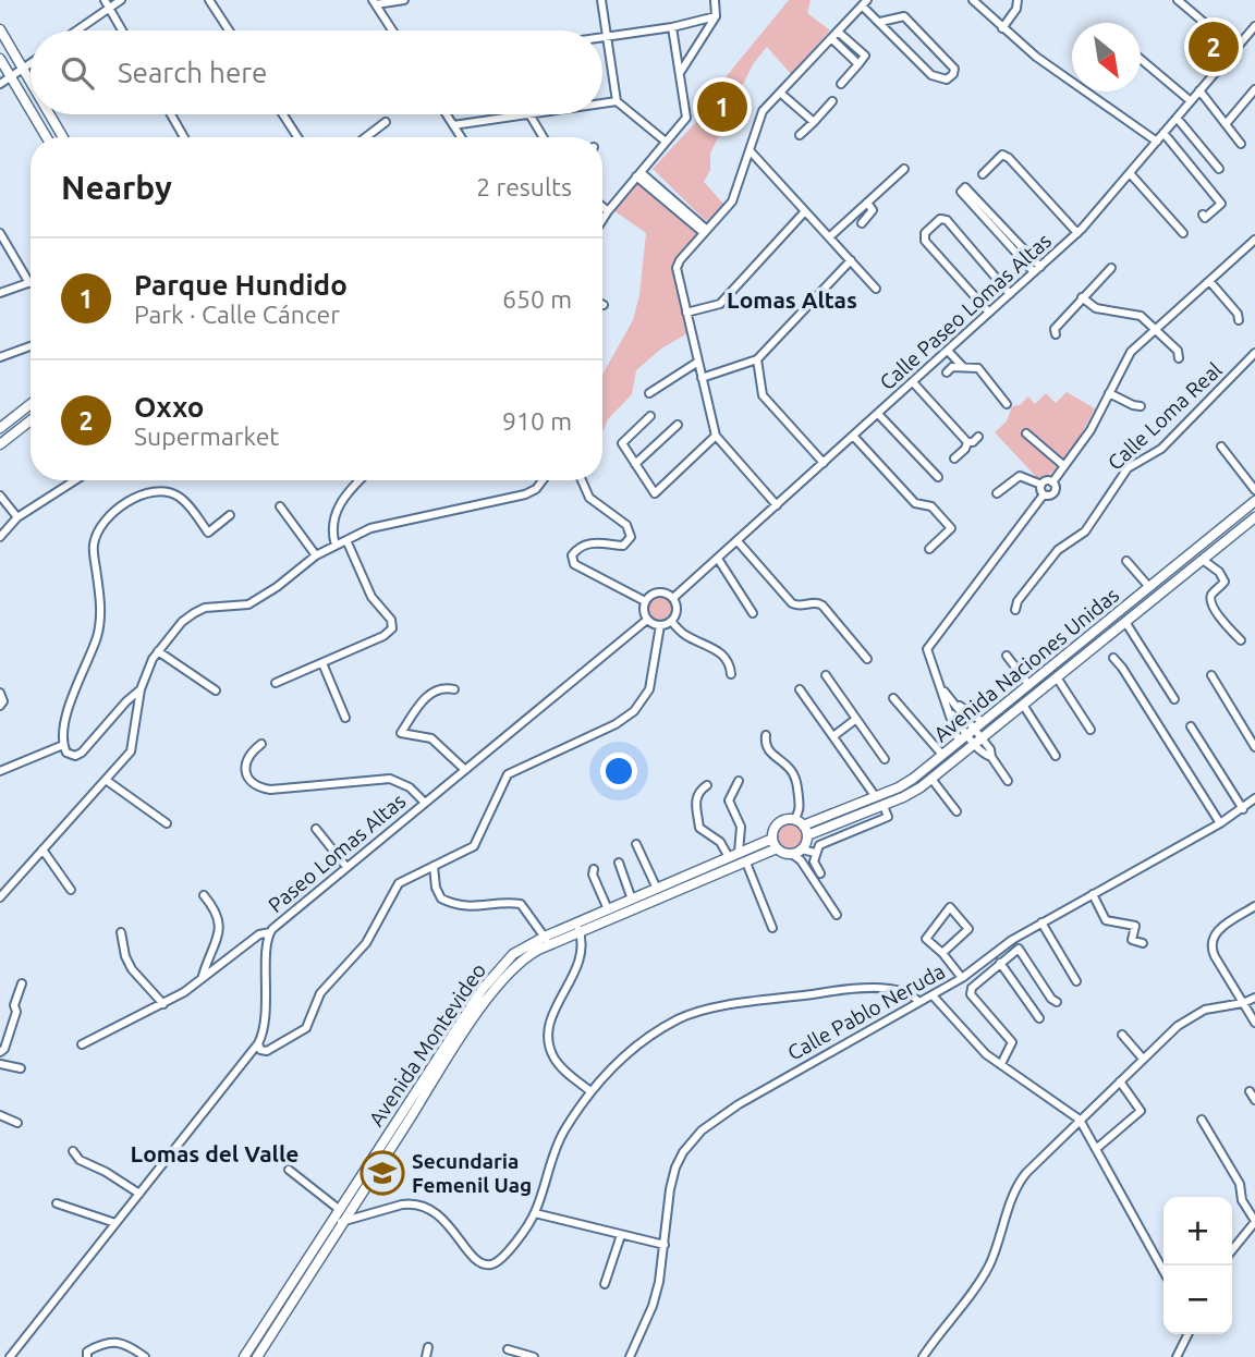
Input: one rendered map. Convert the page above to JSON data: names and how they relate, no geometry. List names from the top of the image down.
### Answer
{
  "streets": {
    "street": [
      "Calle Paseo Lomas Altas",
      "Calle Loma Real",
      "Avenida Naciones Unidas",
      "Paseo Lomas Altas",
      "Calle Pablo Neruda",
      "Avenida Montevideo"
    ]
  },
  "crossings": [
    ["Calle Paseo Lomas Altas", "Paseo Lomas Altas"],
    ["Avenida Naciones Unidas", "Avenida Montevideo"]
  ],
  "districts": ["Lomas Altas", "Lomas del Valle"],
  "places": {
    "school or university": ["Secundaria Femenil Uag"]
  },
  "north": "bottom right",
  "page": {
    "pins": ["2", "1"],
    "search": "Search here",
    "heading": ["Nearby", "2 results"],
    "list": [
      {
        "mark": "1",
        "name": "Parque Hundido",
        "note": "Park · Calle Cáncer",
        "value": "650 m"
      },
      {
        "mark": "2",
        "name": "Oxxo",
        "note": "Supermarket",
        "value": "910 m"
      }
    ],
    "map_buttons": ["+", "−"]
  }
}
